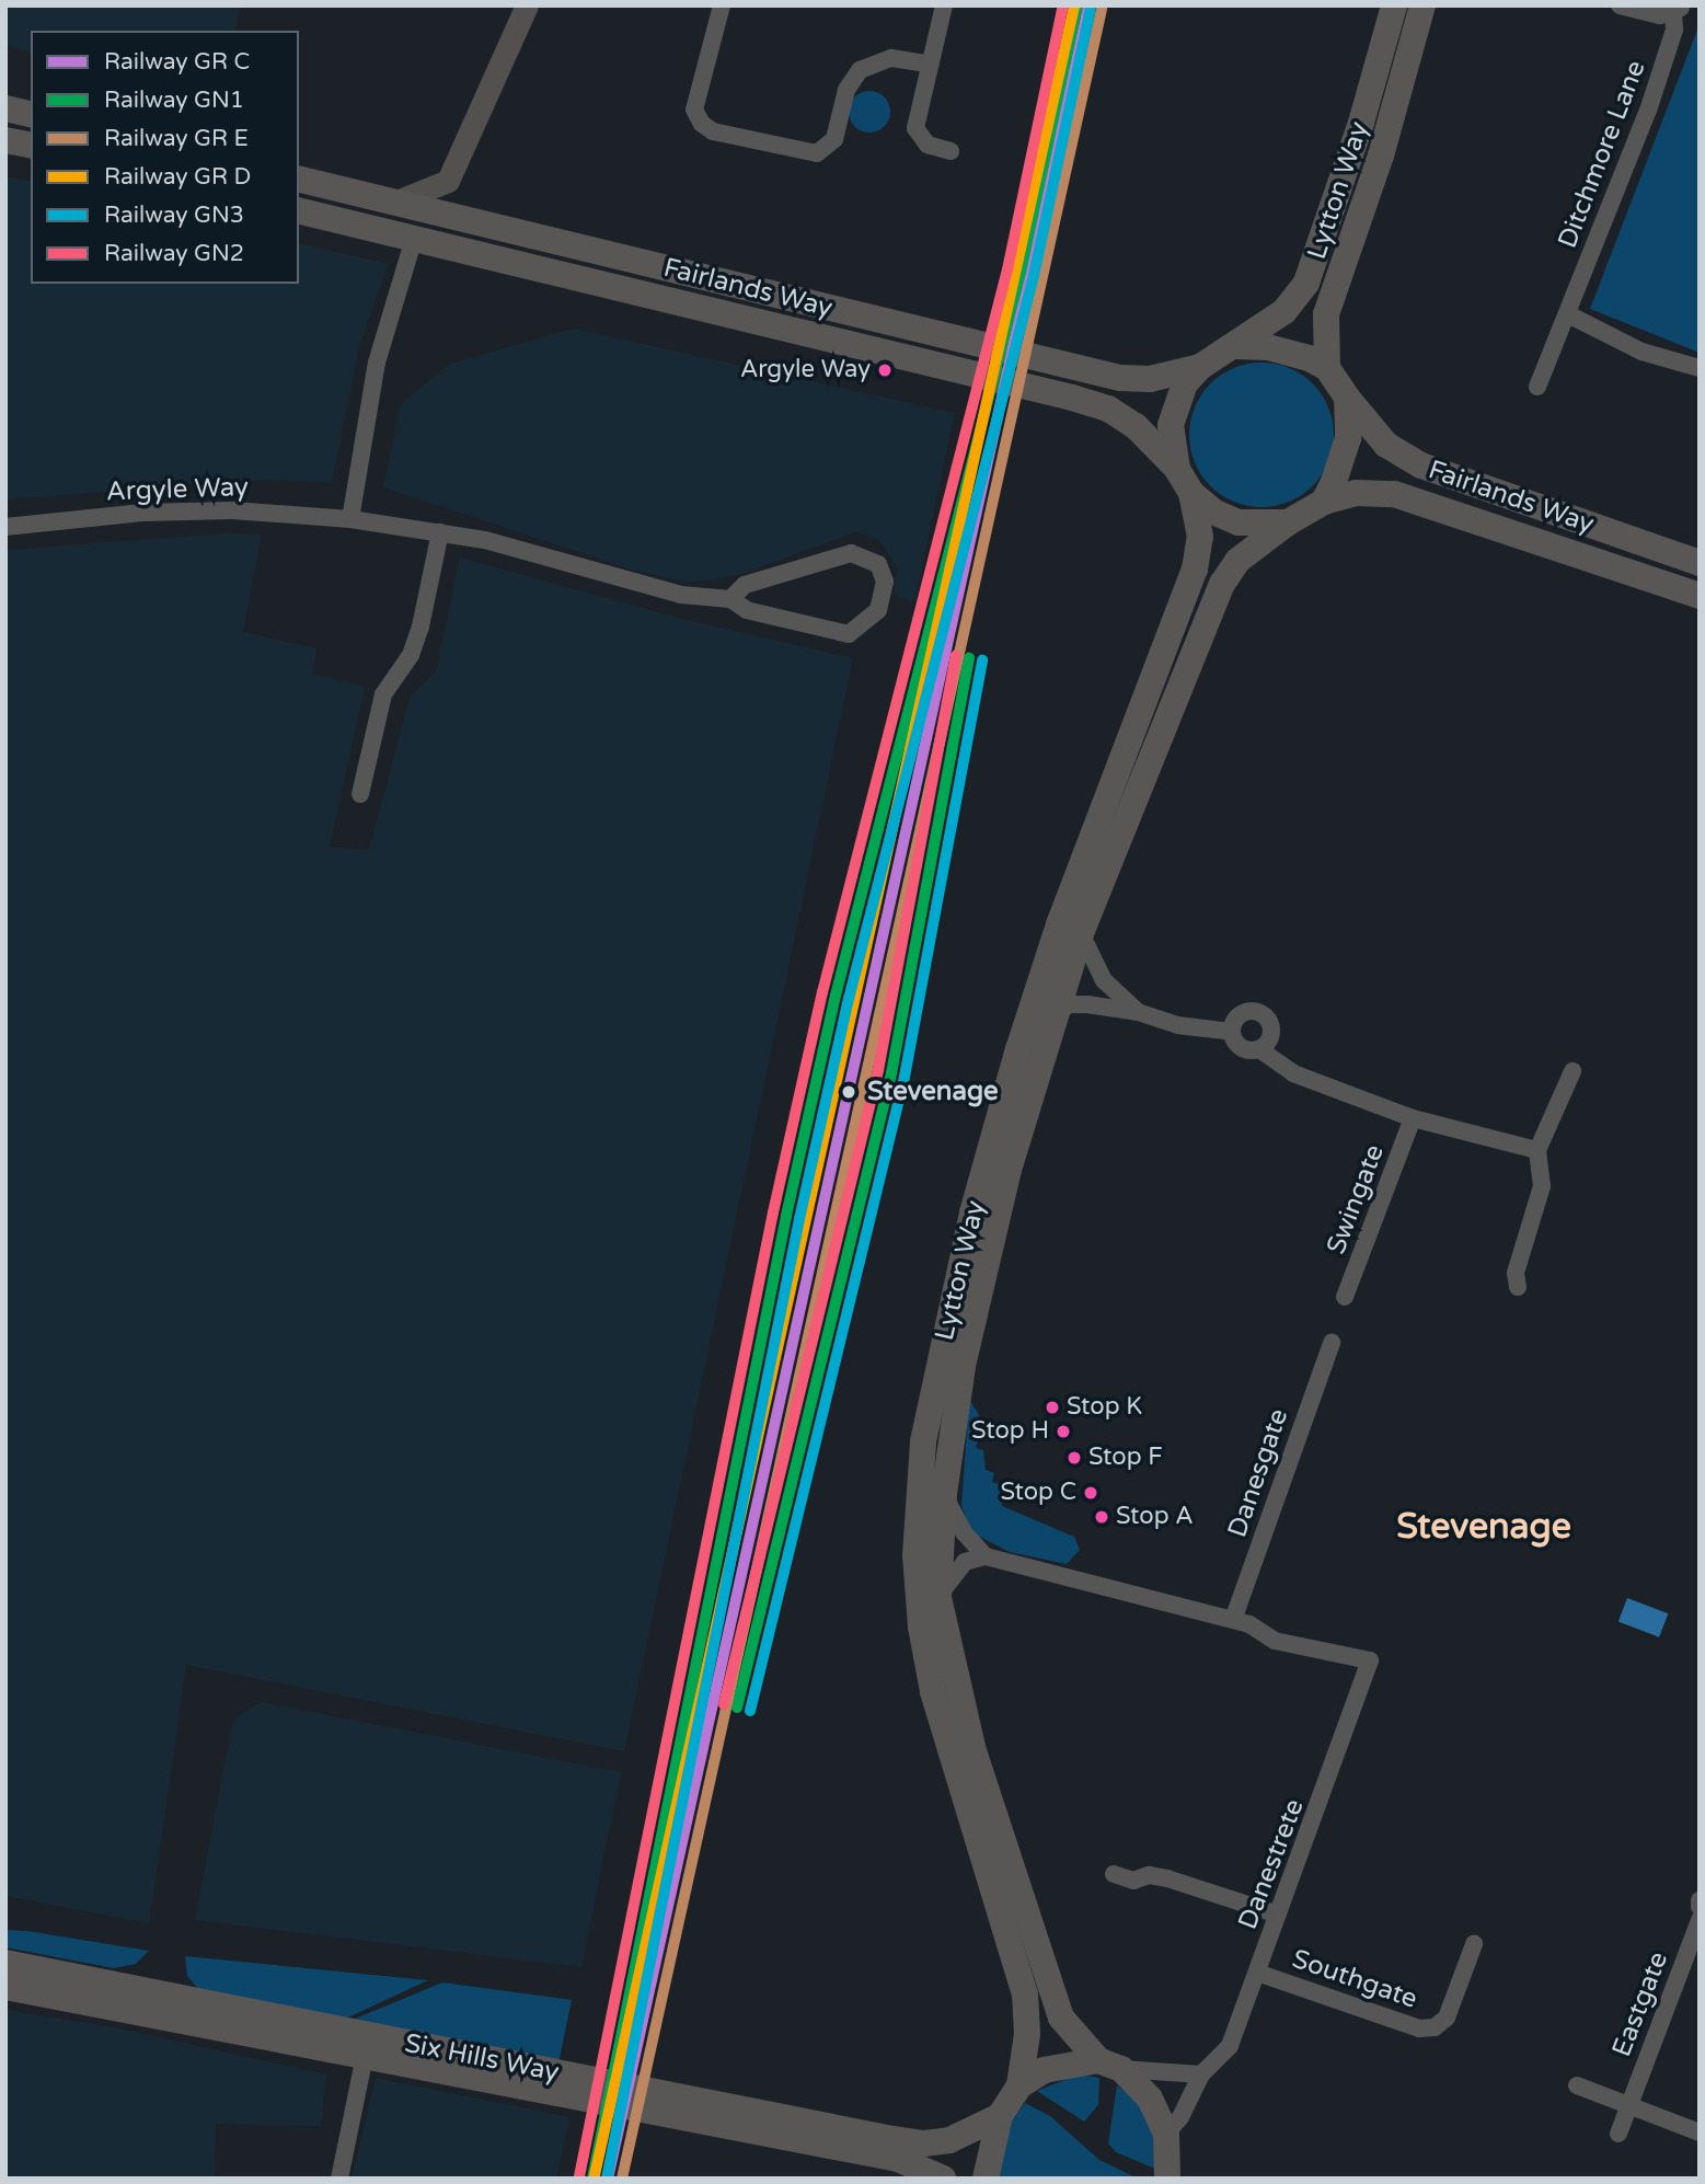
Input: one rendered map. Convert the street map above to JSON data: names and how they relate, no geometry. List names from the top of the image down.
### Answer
{
  "streets": {
    "main road": ["Lytton Way", "Fairlands Way", "Six Hills Way"],
    "street": [
      "Ditchmore Lane",
      "Argyle Way",
      "Swingate",
      "Danesgate",
      "Danestrete",
      "Southgate",
      "Eastgate"
    ]
  },
  "crossings": [
    ["Lytton Way", "Fairlands Way"],
    ["Danesgate", "Danestrete"],
    ["Danestrete", "Southgate"]
  ],
  "districts": ["Stevenage"],
  "places": [
    "Argyle Way",
    "Stevenage",
    "Stop K",
    "Stop H",
    "Stop F",
    "Stop C",
    "Stop A"
  ],
  "lines": ["rail line GN1", "rail line GN2", "rail line GN3"],
  "legend": [
    "Railway GR C",
    "Railway GN1",
    "Railway GR E",
    "Railway GR D",
    "Railway GN3",
    "Railway GN2"
  ]
}
